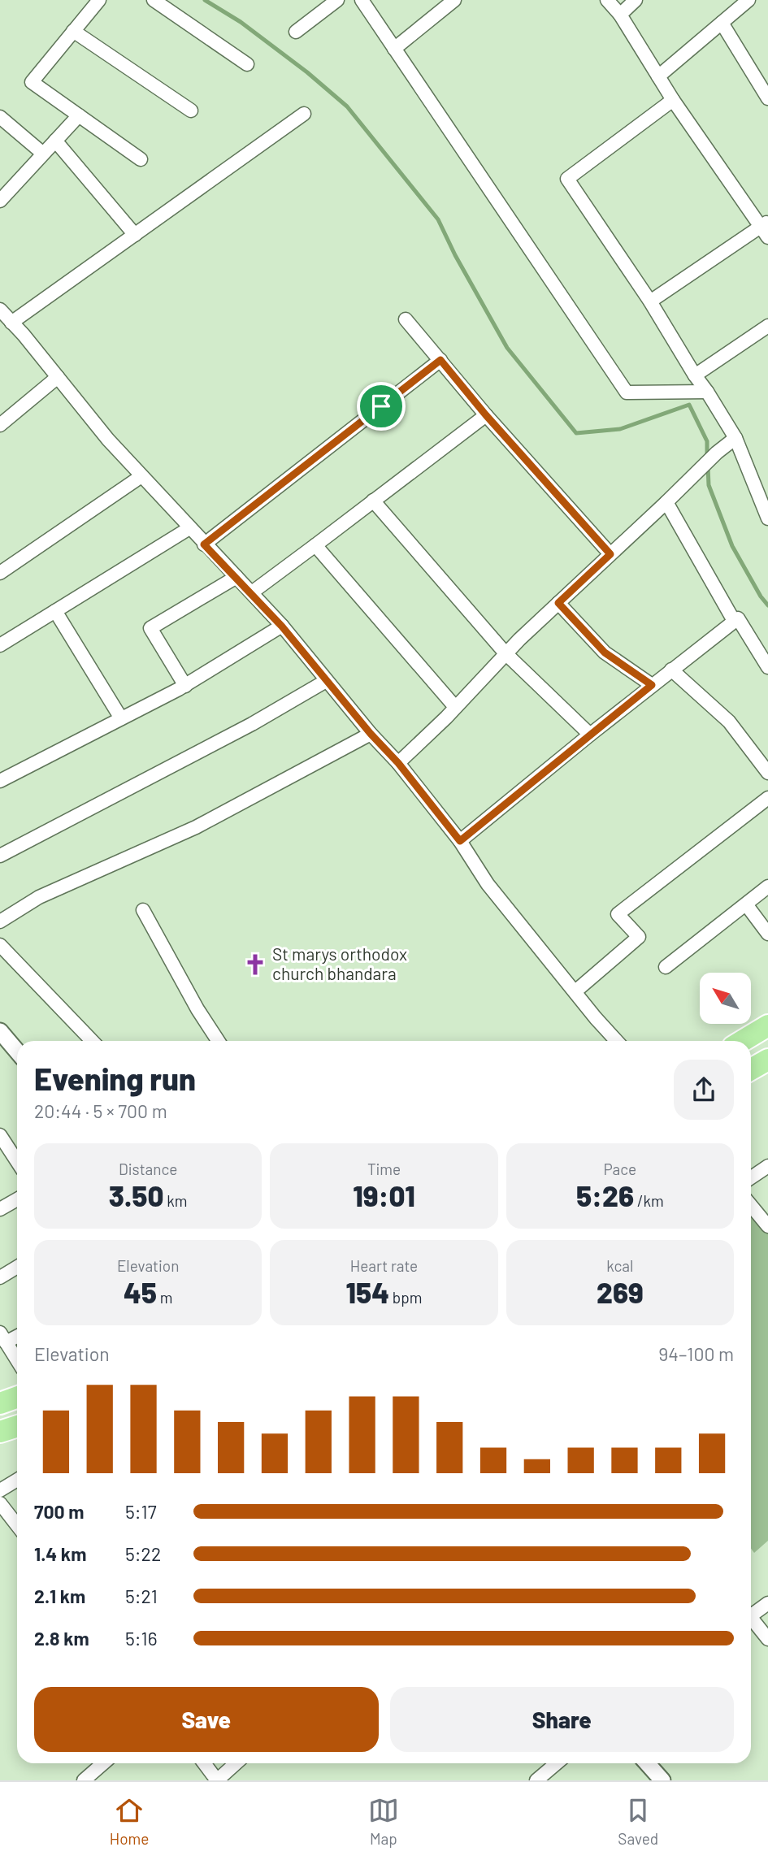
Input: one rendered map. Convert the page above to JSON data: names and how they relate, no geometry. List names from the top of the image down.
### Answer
{
  "places": {
    "church": ["St marys orthodox church bhandara"]
  },
  "north": "top left",
  "page": {
    "heading": ["Evening run", "20:44 · 5 × 700 m"],
    "stats": [
      ["Distance", "3.50 km"],
      ["Time", "19:01"],
      ["Pace", "5:26 /km"],
      ["Elevation", "45 m"],
      ["Heart rate", "154 bpm"],
      ["kcal", "269"]
    ],
    "chart": ["Elevation", "94–100 m"],
    "list": [
      {
        "name": "700 m",
        "note": "5:17"
      },
      {
        "name": "1.4 km",
        "note": "5:22"
      },
      {
        "name": "2.1 km",
        "note": "5:21"
      },
      {
        "name": "2.8 km",
        "note": "5:16"
      }
    ],
    "buttons": ["Save", "Share"],
    "tabs": ["Home", "Map", "Saved"]
  }
}
